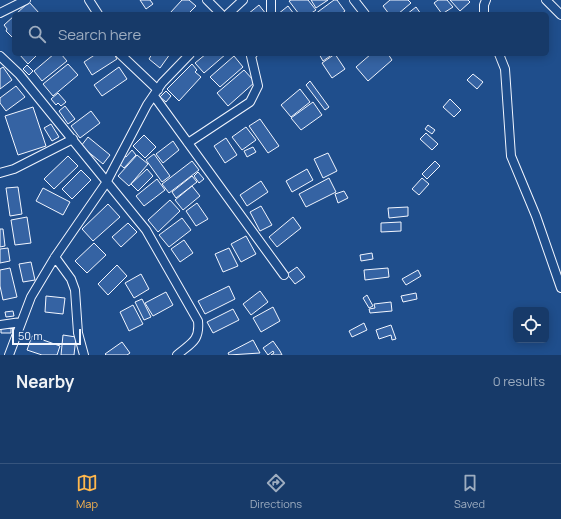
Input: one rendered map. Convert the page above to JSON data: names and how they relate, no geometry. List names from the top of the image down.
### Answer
{
  "scale_bar": "50 m",
  "page": {
    "search": "Search here",
    "scale": "50 m",
    "heading": ["Nearby", "0 results"],
    "nav": ["Map", "Directions", "Saved"]
  }
}
